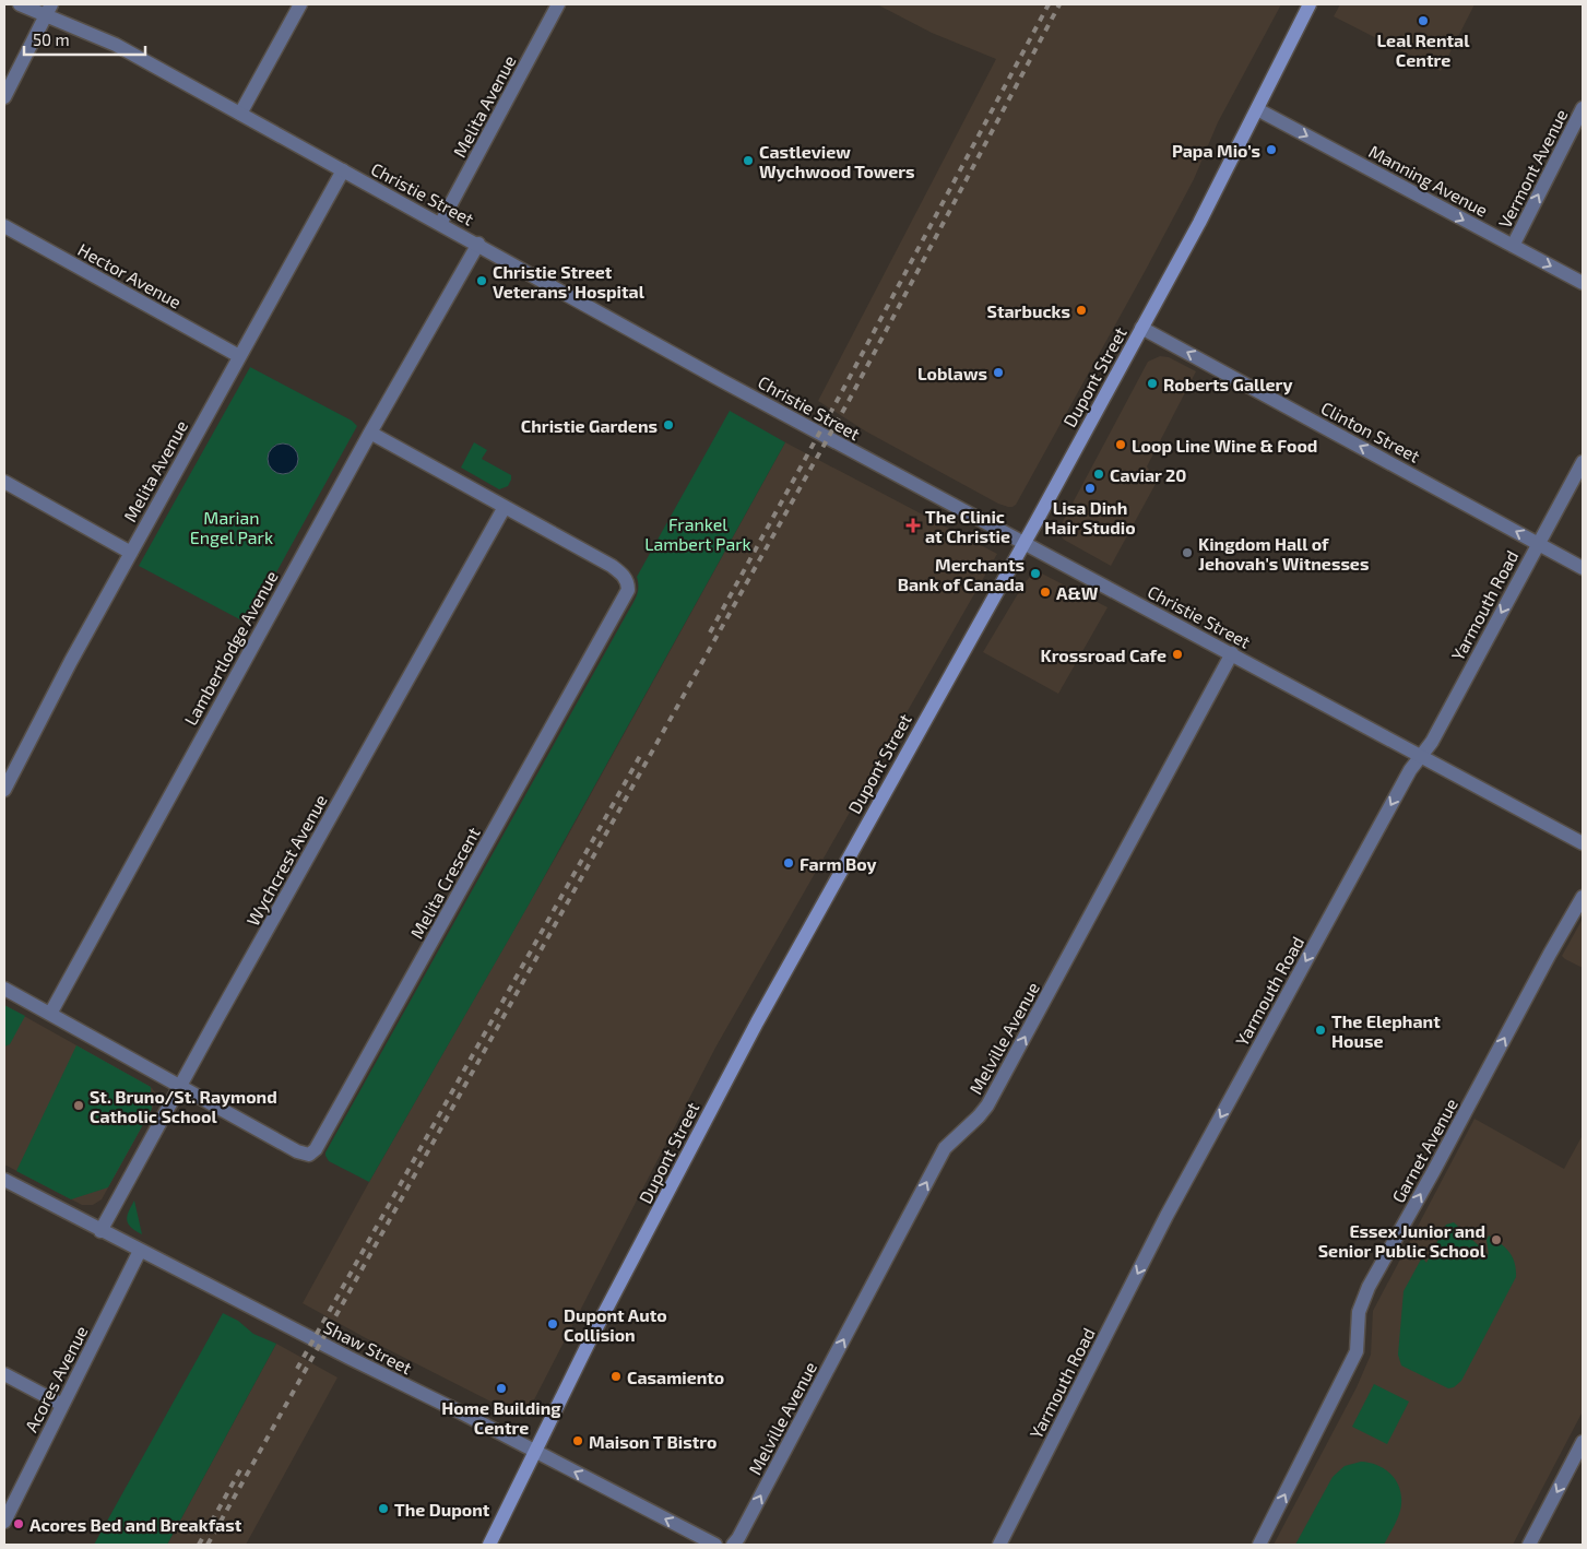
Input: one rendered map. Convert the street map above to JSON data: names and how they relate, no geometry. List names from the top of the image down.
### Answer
{
  "streets": {
    "main road": ["Dupont Street"],
    "street": [
      "Melita Avenue",
      "Vermont Avenue",
      "Manning Avenue",
      "Christie Street",
      "Hector Avenue",
      "Clinton Street",
      "Yarmouth Road",
      "Lambertlodge Avenue",
      "Wychcrest Avenue",
      "Melita Crescent",
      "Melville Avenue",
      "Garnet Avenue",
      "Shaw Street",
      "Acores Avenue"
    ]
  },
  "crossings": [
    ["Melita Avenue", "Christie Street"],
    ["Melita Avenue", "Hector Avenue"],
    ["Vermont Avenue", "Manning Avenue"],
    ["Manning Avenue", "Dupont Street"],
    ["Christie Street", "Dupont Street"],
    ["Christie Street", "Yarmouth Road"],
    ["Christie Street", "Lambertlodge Avenue"],
    ["Christie Street", "Melville Avenue"],
    ["Dupont Street", "Clinton Street"],
    ["Dupont Street", "Shaw Street"],
    ["Clinton Street", "Yarmouth Road"],
    ["Lambertlodge Avenue", "Melita Crescent"],
    ["Wychcrest Avenue", "Melita Crescent"],
    ["Wychcrest Avenue", "Shaw Street"],
    ["Shaw Street", "Acores Avenue"]
  ],
  "one_way": [
    "Vermont Avenue",
    "Manning Avenue",
    "Clinton Street",
    "Yarmouth Road",
    "Melville Avenue",
    "Garnet Avenue"
  ],
  "parks": ["Marian Engel Park", "Frankel Lambert Park"],
  "places": {
    "other": [
      "Leal Rental Centre",
      "Papa Mio’s",
      "Castleview Wychwood Towers",
      "Christie Street Veterans’ Hospital",
      "Starbucks",
      "Loblaws",
      "Roberts Gallery",
      "Christie Gardens",
      "Loop Line Wine & Food",
      "Caviar 20",
      "Lisa Dinh Hair Studio",
      "Kingdom Hall of Jehovah's Witnesses",
      "Merchants Bank of Canada",
      "A&W",
      "Krossroad Cafe",
      "Farm Boy",
      "The Elephant House",
      "St. Bruno/St. Raymond Catholic School",
      "Essex Junior and Senior Public School",
      "Dupont Auto Collision",
      "Casamiento",
      "Home Building Centre",
      "Maison T Bistro",
      "The Dupont",
      "Acores Bed and Breakfast"
    ],
    "health": ["The Clinic at Christie"]
  },
  "scale_bar": "50 m"
}
